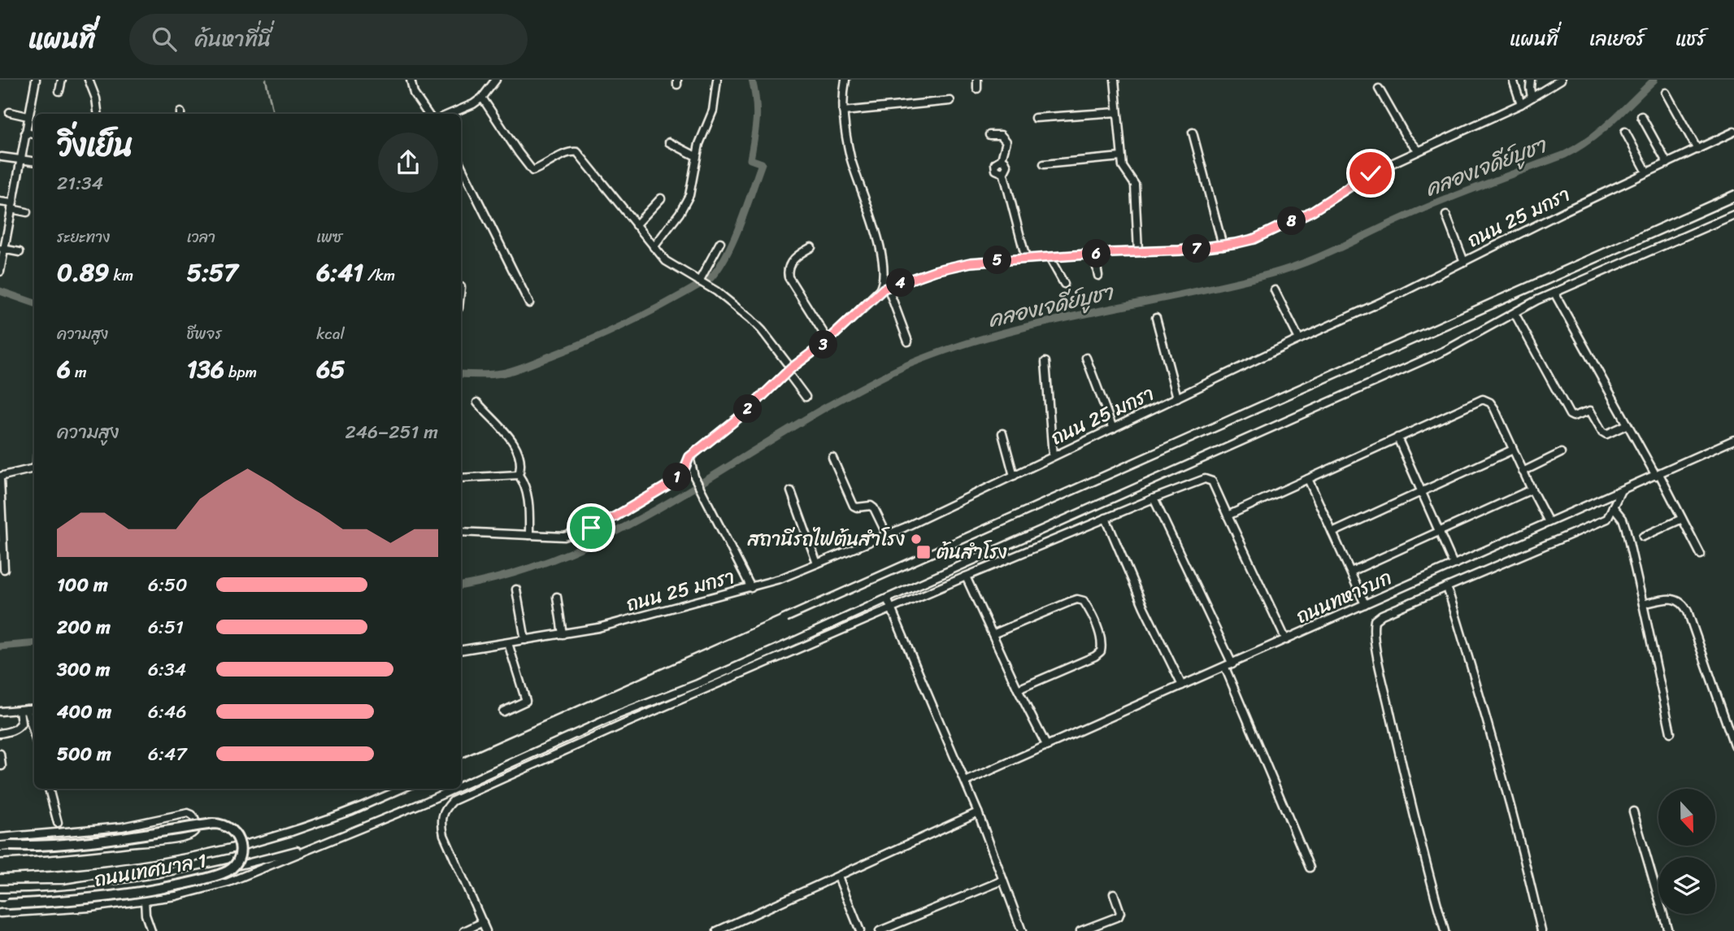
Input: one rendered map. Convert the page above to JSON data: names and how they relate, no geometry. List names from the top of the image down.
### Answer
{
  "streets": {
    "street": ["ถนน 25 มกรา", "ถนนทหารบก", "ถนนเทศบาล 1"]
  },
  "water": ["คลองเจดีย์บูชา"],
  "places": {
    "other": ["สถานีรถไฟต้นสำโรง"],
    "transit": ["ต้นสำโรง"]
  },
  "north": "bottom",
  "page": {
    "header": "แผนที่",
    "search": "ค้นหาที่นี่",
    "nav": ["แผนที่", "เลเยอร์", "แชร์"],
    "heading": ["วิ่งเย็น", "21:34"],
    "pins": [
      "8",
      "7",
      "6",
      "5",
      "4",
      "3",
      "2",
      "1"
    ],
    "stats": [
      ["ระยะทาง", "0.89 km"],
      ["เวลา", "5:57"],
      ["เพซ", "6:41 /km"],
      ["ความสูง", "6 m"],
      ["ชีพจร", "136 bpm"],
      ["kcal", "65"]
    ],
    "chart": ["ความสูง", "246–251 m"],
    "list": [
      {
        "name": "100 m",
        "note": "6:50"
      },
      {
        "name": "200 m",
        "note": "6:51"
      },
      {
        "name": "300 m",
        "note": "6:34"
      },
      {
        "name": "400 m",
        "note": "6:46"
      },
      {
        "name": "500 m",
        "note": "6:47"
      }
    ]
  }
}
